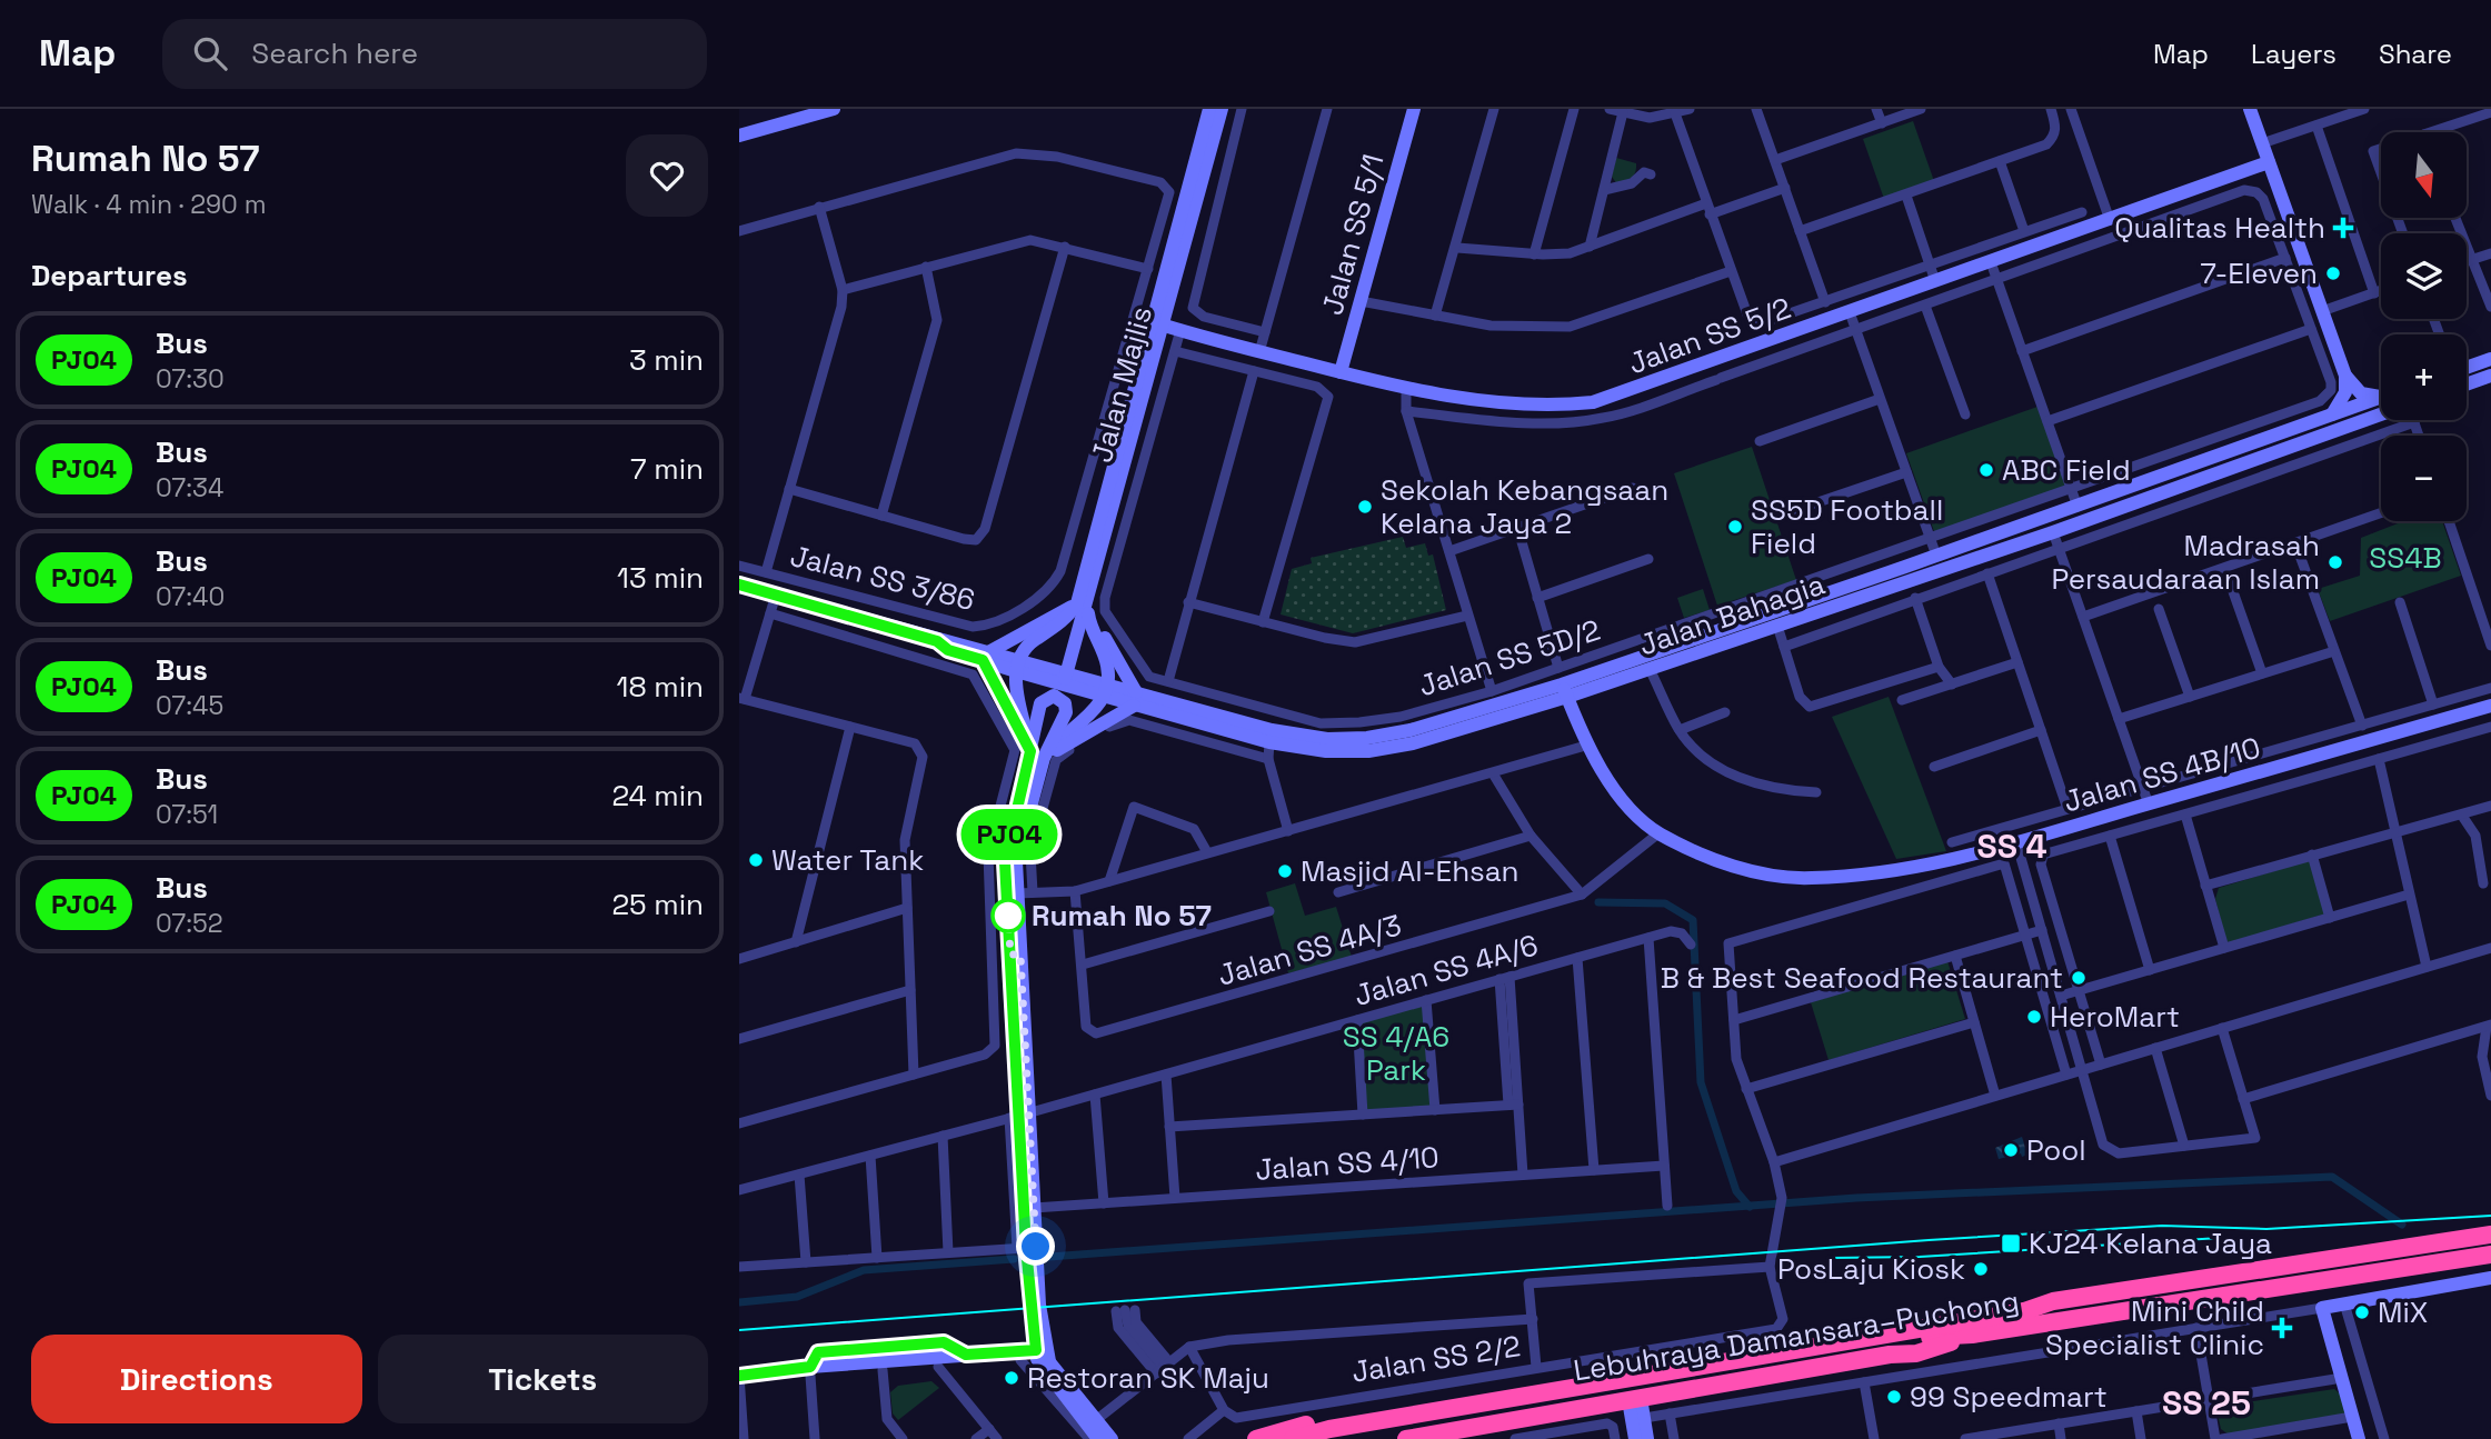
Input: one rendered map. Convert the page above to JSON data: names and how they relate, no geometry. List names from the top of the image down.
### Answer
{
  "streets": {
    "highway": ["Lebuhraya Damansara–Puchong"],
    "main road": [
      "Jalan SS 5/1",
      "Jalan SS 5/2",
      "Jalan Majlis",
      "Jalan Bahagia",
      "Jalan SS 4B/10"
    ],
    "street": [
      "Jalan SS 3/86",
      "Jalan SS 5D/2",
      "Jalan SS 4A/3",
      "Jalan SS 4A/6",
      "Jalan SS 4/10",
      "Jalan SS 2/2"
    ]
  },
  "crossings": [
    ["Jalan SS 5/1", "Jalan SS 5/2"],
    ["Jalan SS 5/2", "Jalan Majlis"],
    ["Jalan Majlis", "Jalan Bahagia"],
    ["Jalan Bahagia", "Jalan SS 4B/10"],
    ["Jalan SS 4B/10", "Jalan SS 4A/3"]
  ],
  "districts": ["SS 4", "SS 25"],
  "parks": ["SS4B", "SS 4/A6 Park"],
  "places": {
    "health": ["Qualitas Health", "Mini Child Specialist Clinic"],
    "other": [
      "7-Eleven",
      "ABC Field",
      "Sekolah Kebangsaan Kelana Jaya 2",
      "SS5D Football Field",
      "Madrasah Persaudaraan Islam",
      "Water Tank",
      "Masjid Al-Ehsan",
      "Rumah No 57",
      "B & Best Seafood Restaurant",
      "HeroMart",
      "Pool",
      "PosLaju Kiosk",
      "MiX",
      "Restoran SK Maju",
      "99 Speedmart"
    ],
    "transit": ["KJ24 Kelana Jaya"]
  },
  "lines": ["bus line PJ04"],
  "north": "bottom",
  "page": {
    "header": "Map",
    "search": "Search here",
    "nav": ["Map", "Layers", "Share"],
    "heading": [
      ["Rumah No 57", "Walk · 4 min · 290 m"],
      "Departures"
    ],
    "on_map": "PJ04",
    "map_buttons": ["+", "−"],
    "list": [
      {
        "mark": "PJ04",
        "name": "Bus",
        "note": "07:30",
        "value": "3 min"
      },
      {
        "mark": "PJ04",
        "name": "Bus",
        "note": "07:34",
        "value": "7 min"
      },
      {
        "mark": "PJ04",
        "name": "Bus",
        "note": "07:40",
        "value": "13 min"
      },
      {
        "mark": "PJ04",
        "name": "Bus",
        "note": "07:45",
        "value": "18 min"
      },
      {
        "mark": "PJ04",
        "name": "Bus",
        "note": "07:51",
        "value": "24 min"
      },
      {
        "mark": "PJ04",
        "name": "Bus",
        "note": "07:52",
        "value": "25 min"
      }
    ],
    "buttons": ["Directions", "Tickets"]
  }
}
